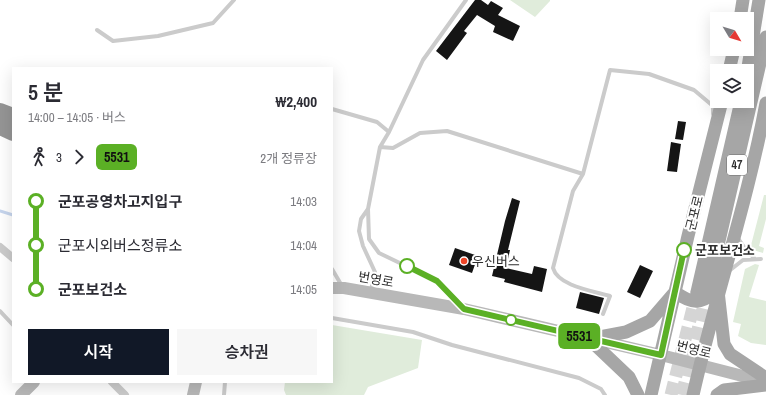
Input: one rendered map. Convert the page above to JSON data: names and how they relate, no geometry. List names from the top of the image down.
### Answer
{
  "streets": {
    "main road": ["47", "군포로"],
    "street": ["번영로"]
  },
  "crossings": [
    ["군포로", "번영로"]
  ],
  "places": ["군포보건소", "우신버스"],
  "lines": ["bus line 5531"],
  "north": "bottom right",
  "page": {
    "on_map": "5531",
    "heading": ["5 분", "14:00 – 14:05 · 버스", "₩2,400"],
    "legs": ["3", "5531", "2개 정류장"],
    "list": [
      {
        "name": "군포공영차고지입구",
        "value": "14:03"
      },
      {
        "name": "군포시외버스정류소",
        "value": "14:04"
      },
      {
        "name": "군포보건소",
        "value": "14:05"
      }
    ],
    "buttons": ["시작", "승차권"]
  }
}
